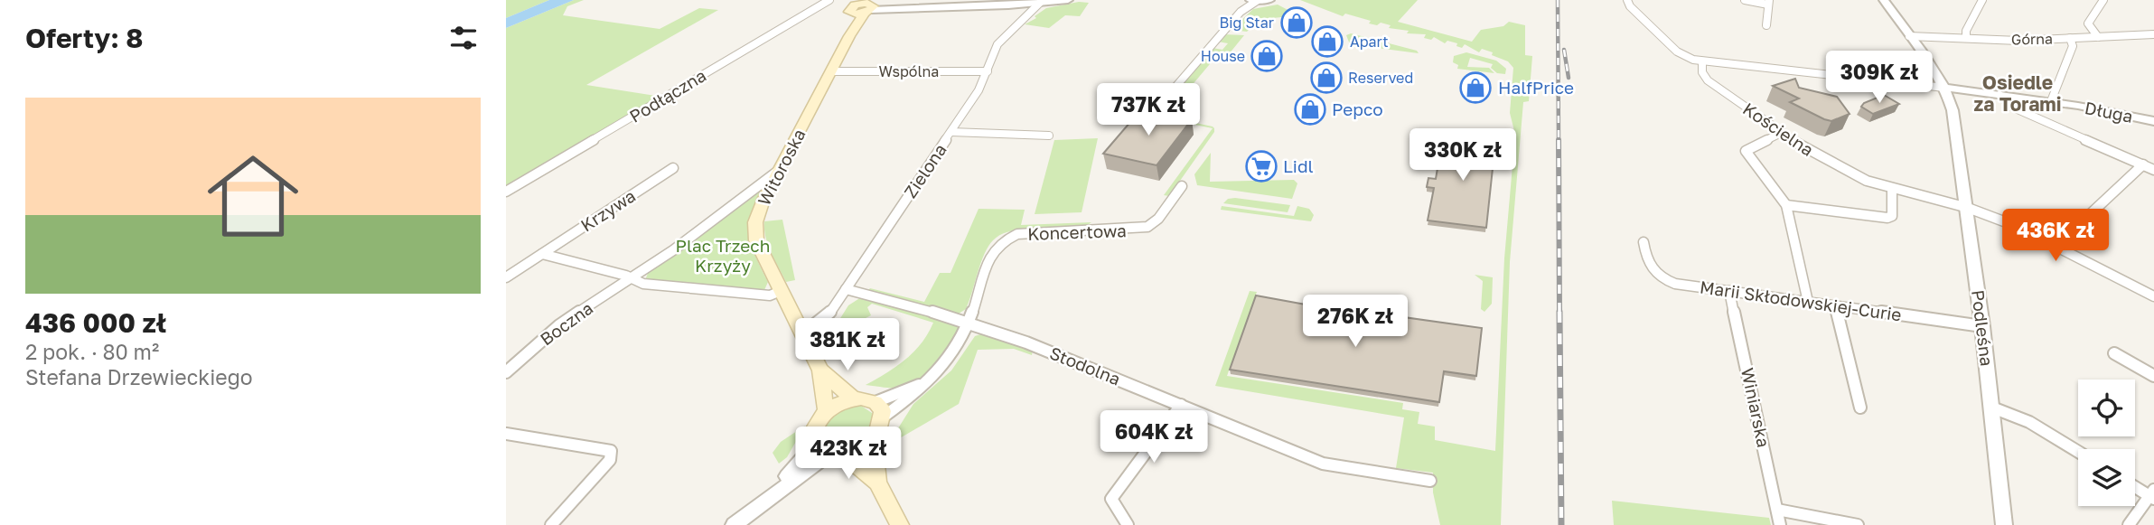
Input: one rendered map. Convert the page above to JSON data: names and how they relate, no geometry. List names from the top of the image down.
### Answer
{
  "streets": {
    "main road": ["Witoroska"],
    "street": [
      "Górna",
      "Wspólna",
      "Podłączna",
      "Długa",
      "Kościelna",
      "Zielona",
      "Krzywa",
      "Koncertowa",
      "Marii Skłodowskiej-Curie",
      "Boczna",
      "Podleśna",
      "Stodolna",
      "Winiarska"
    ]
  },
  "crossings": [
    ["Górna", "Podleśna"],
    ["Wspólna", "Witoroska"],
    ["Wspólna", "Zielona"],
    ["Długa", "Kościelna"],
    ["Długa", "Podleśna"],
    ["Kościelna", "Podleśna"],
    ["Witoroska", "Zielona"],
    ["Witoroska", "Koncertowa"],
    ["Zielona", "Stodolna"],
    ["Koncertowa", "Stodolna"],
    ["Marii Skłodowskiej-Curie", "Podleśna"],
    ["Marii Skłodowskiej-Curie", "Winiarska"]
  ],
  "districts": ["Osiedle za Torami"],
  "parks": ["Plac Trzech Krzyży"],
  "places": {
    "shop": [
      "Big Star",
      "Apart",
      "House",
      "Reserved",
      "HalfPrice",
      "Pepco"
    ],
    "supermarket": ["Lidl"]
  },
  "page": {
    "heading": "Oferty: 8",
    "price": [
      "309K zł",
      "737K zł",
      "330K zł",
      "436K zł",
      "276K zł",
      "381K zł",
      "604K zł",
      "423K zł"
    ],
    "list": [
      {
        "name": "436 000 zł",
        "note": "2 pok. · 80 m² · Stefana Drzewieckiego"
      }
    ]
  }
}
